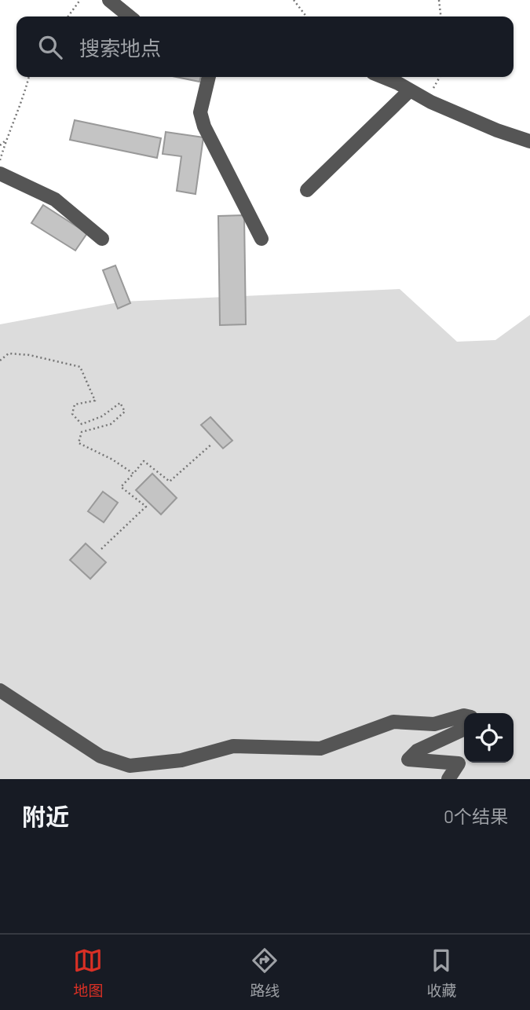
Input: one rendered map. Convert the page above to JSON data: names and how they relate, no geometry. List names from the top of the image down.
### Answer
{
  "page": {
    "search": "搜索地点",
    "heading": ["附近", "0个结果"],
    "nav": ["地图", "路线", "收藏"]
  }
}
